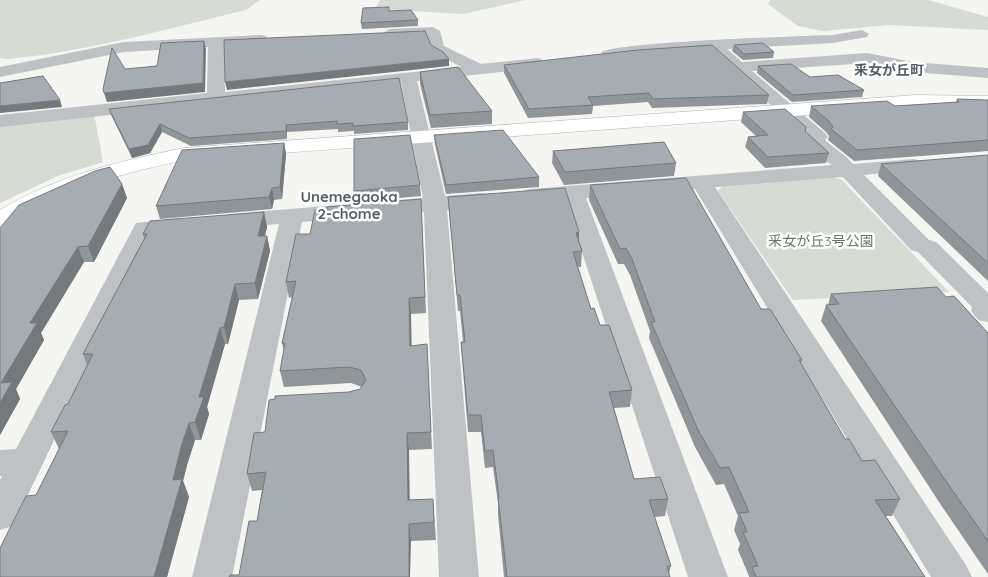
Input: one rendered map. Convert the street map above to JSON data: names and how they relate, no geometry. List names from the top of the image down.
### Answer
{
  "districts": ["釆女が丘町", "Unemegaoka 2-chome"],
  "parks": ["釆女が丘3号公園"]
}
